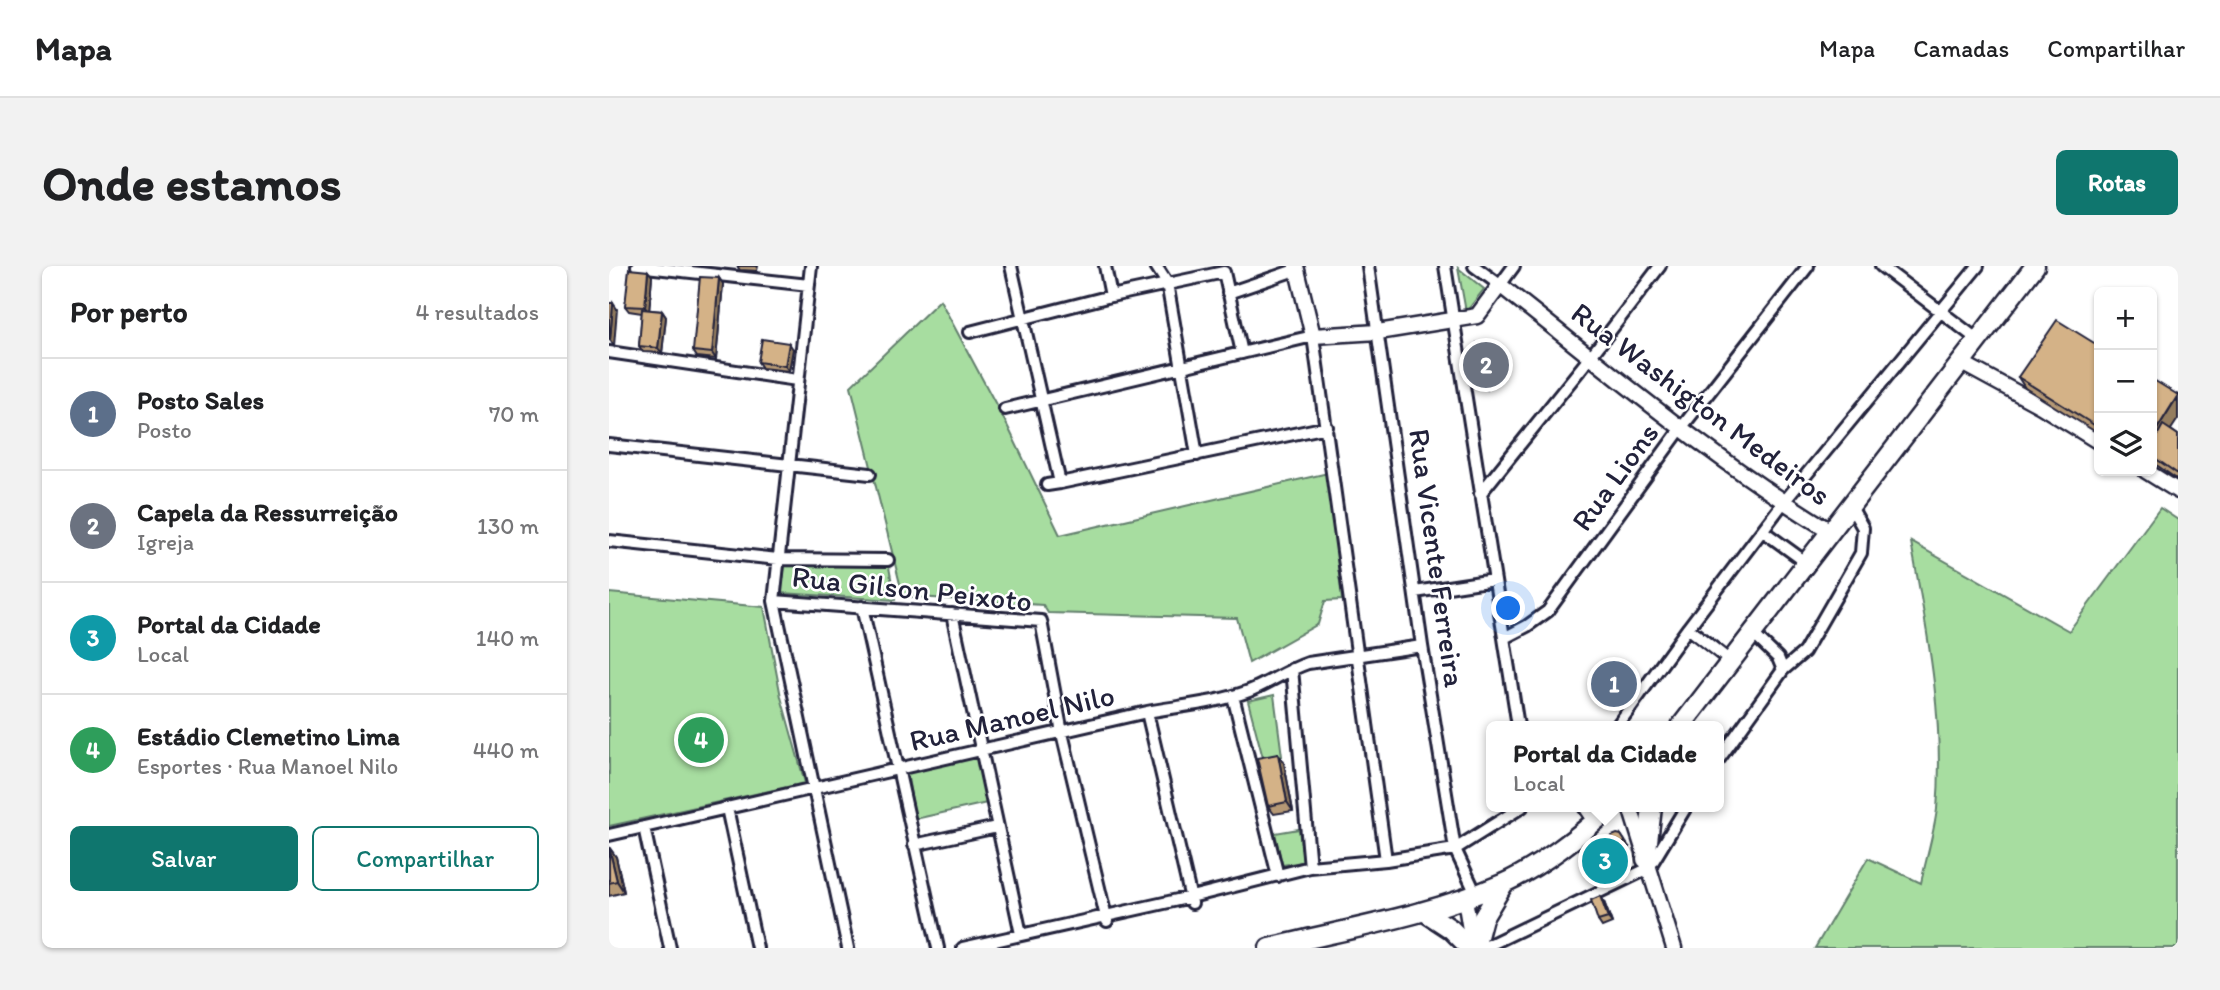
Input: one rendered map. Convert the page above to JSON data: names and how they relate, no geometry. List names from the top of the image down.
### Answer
{
  "streets": {
    "street": [
      "Rua Washigton Medeiros",
      "Rua Lions",
      "Rua Vicente Ferreira",
      "Rua Gilson Peixoto",
      "Rua Manoel Nilo"
    ]
  },
  "crossings": [
    ["Rua Washigton Medeiros", "Rua Lions"],
    ["Rua Vicente Ferreira", "Rua Manoel Nilo"],
    ["Rua Gilson Peixoto", "Rua Manoel Nilo"]
  ],
  "page": {
    "header": "Mapa",
    "nav": ["Mapa", "Camadas", "Compartilhar"],
    "buttons": [
      "Rotas",
      ["Salvar", "Compartilhar"]
    ],
    "title": "Onde estamos",
    "heading": ["Por perto", "4 resultados"],
    "map_buttons": ["+", "−"],
    "pins": [
      "2",
      "1",
      "4",
      "3"
    ],
    "list": [
      {
        "mark": "1",
        "name": "Posto Sales",
        "note": "Posto",
        "value": "70 m"
      },
      {
        "mark": "2",
        "name": "Capela da Ressurreição",
        "note": "Igreja",
        "value": "130 m"
      },
      {
        "mark": "3",
        "name": "Portal da Cidade",
        "note": "Local",
        "value": "140 m"
      },
      {
        "mark": "4",
        "name": "Estádio Clemetino Lima",
        "note": "Esportes · Rua Manoel Nilo",
        "value": "440 m"
      }
    ],
    "popup": ["Portal da Cidade", "Local"]
  }
}
